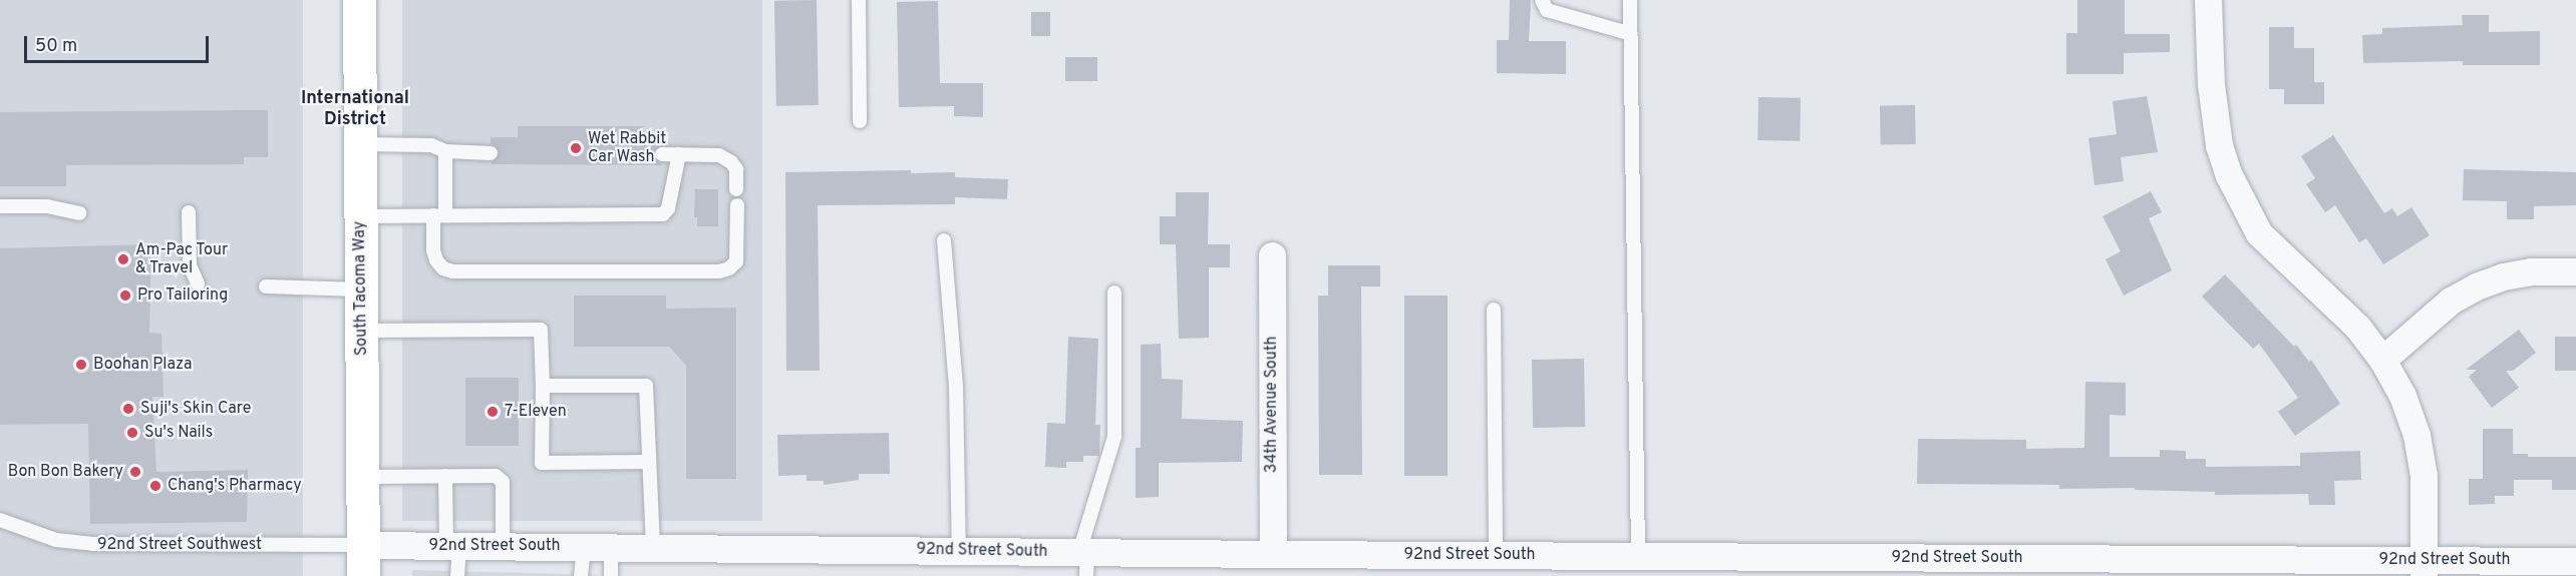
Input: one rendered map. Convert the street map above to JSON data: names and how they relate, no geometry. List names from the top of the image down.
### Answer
{
  "streets": {
    "main road": ["South Tacoma Way"],
    "street": ["34th Avenue South", "92nd Street South"],
    "lane": ["92nd Street Southwest"]
  },
  "crossings": [
    ["South Tacoma Way", "92nd Street Southwest"],
    ["South Tacoma Way", "92nd Street South"],
    ["34th Avenue South", "92nd Street South"],
    ["92nd Street Southwest", "92nd Street South"]
  ],
  "districts": ["International District"],
  "places": [
    "Wet Rabbit Car Wash",
    "Am-Pac Tour & Travel",
    "Pro Tailoring",
    "Boohan Plaza",
    "Suji's Skin Care",
    "7-Eleven",
    "Su's Nails",
    "Bon Bon Bakery",
    "Chang's Pharmacy"
  ],
  "scale_bar": "50 m"
}
